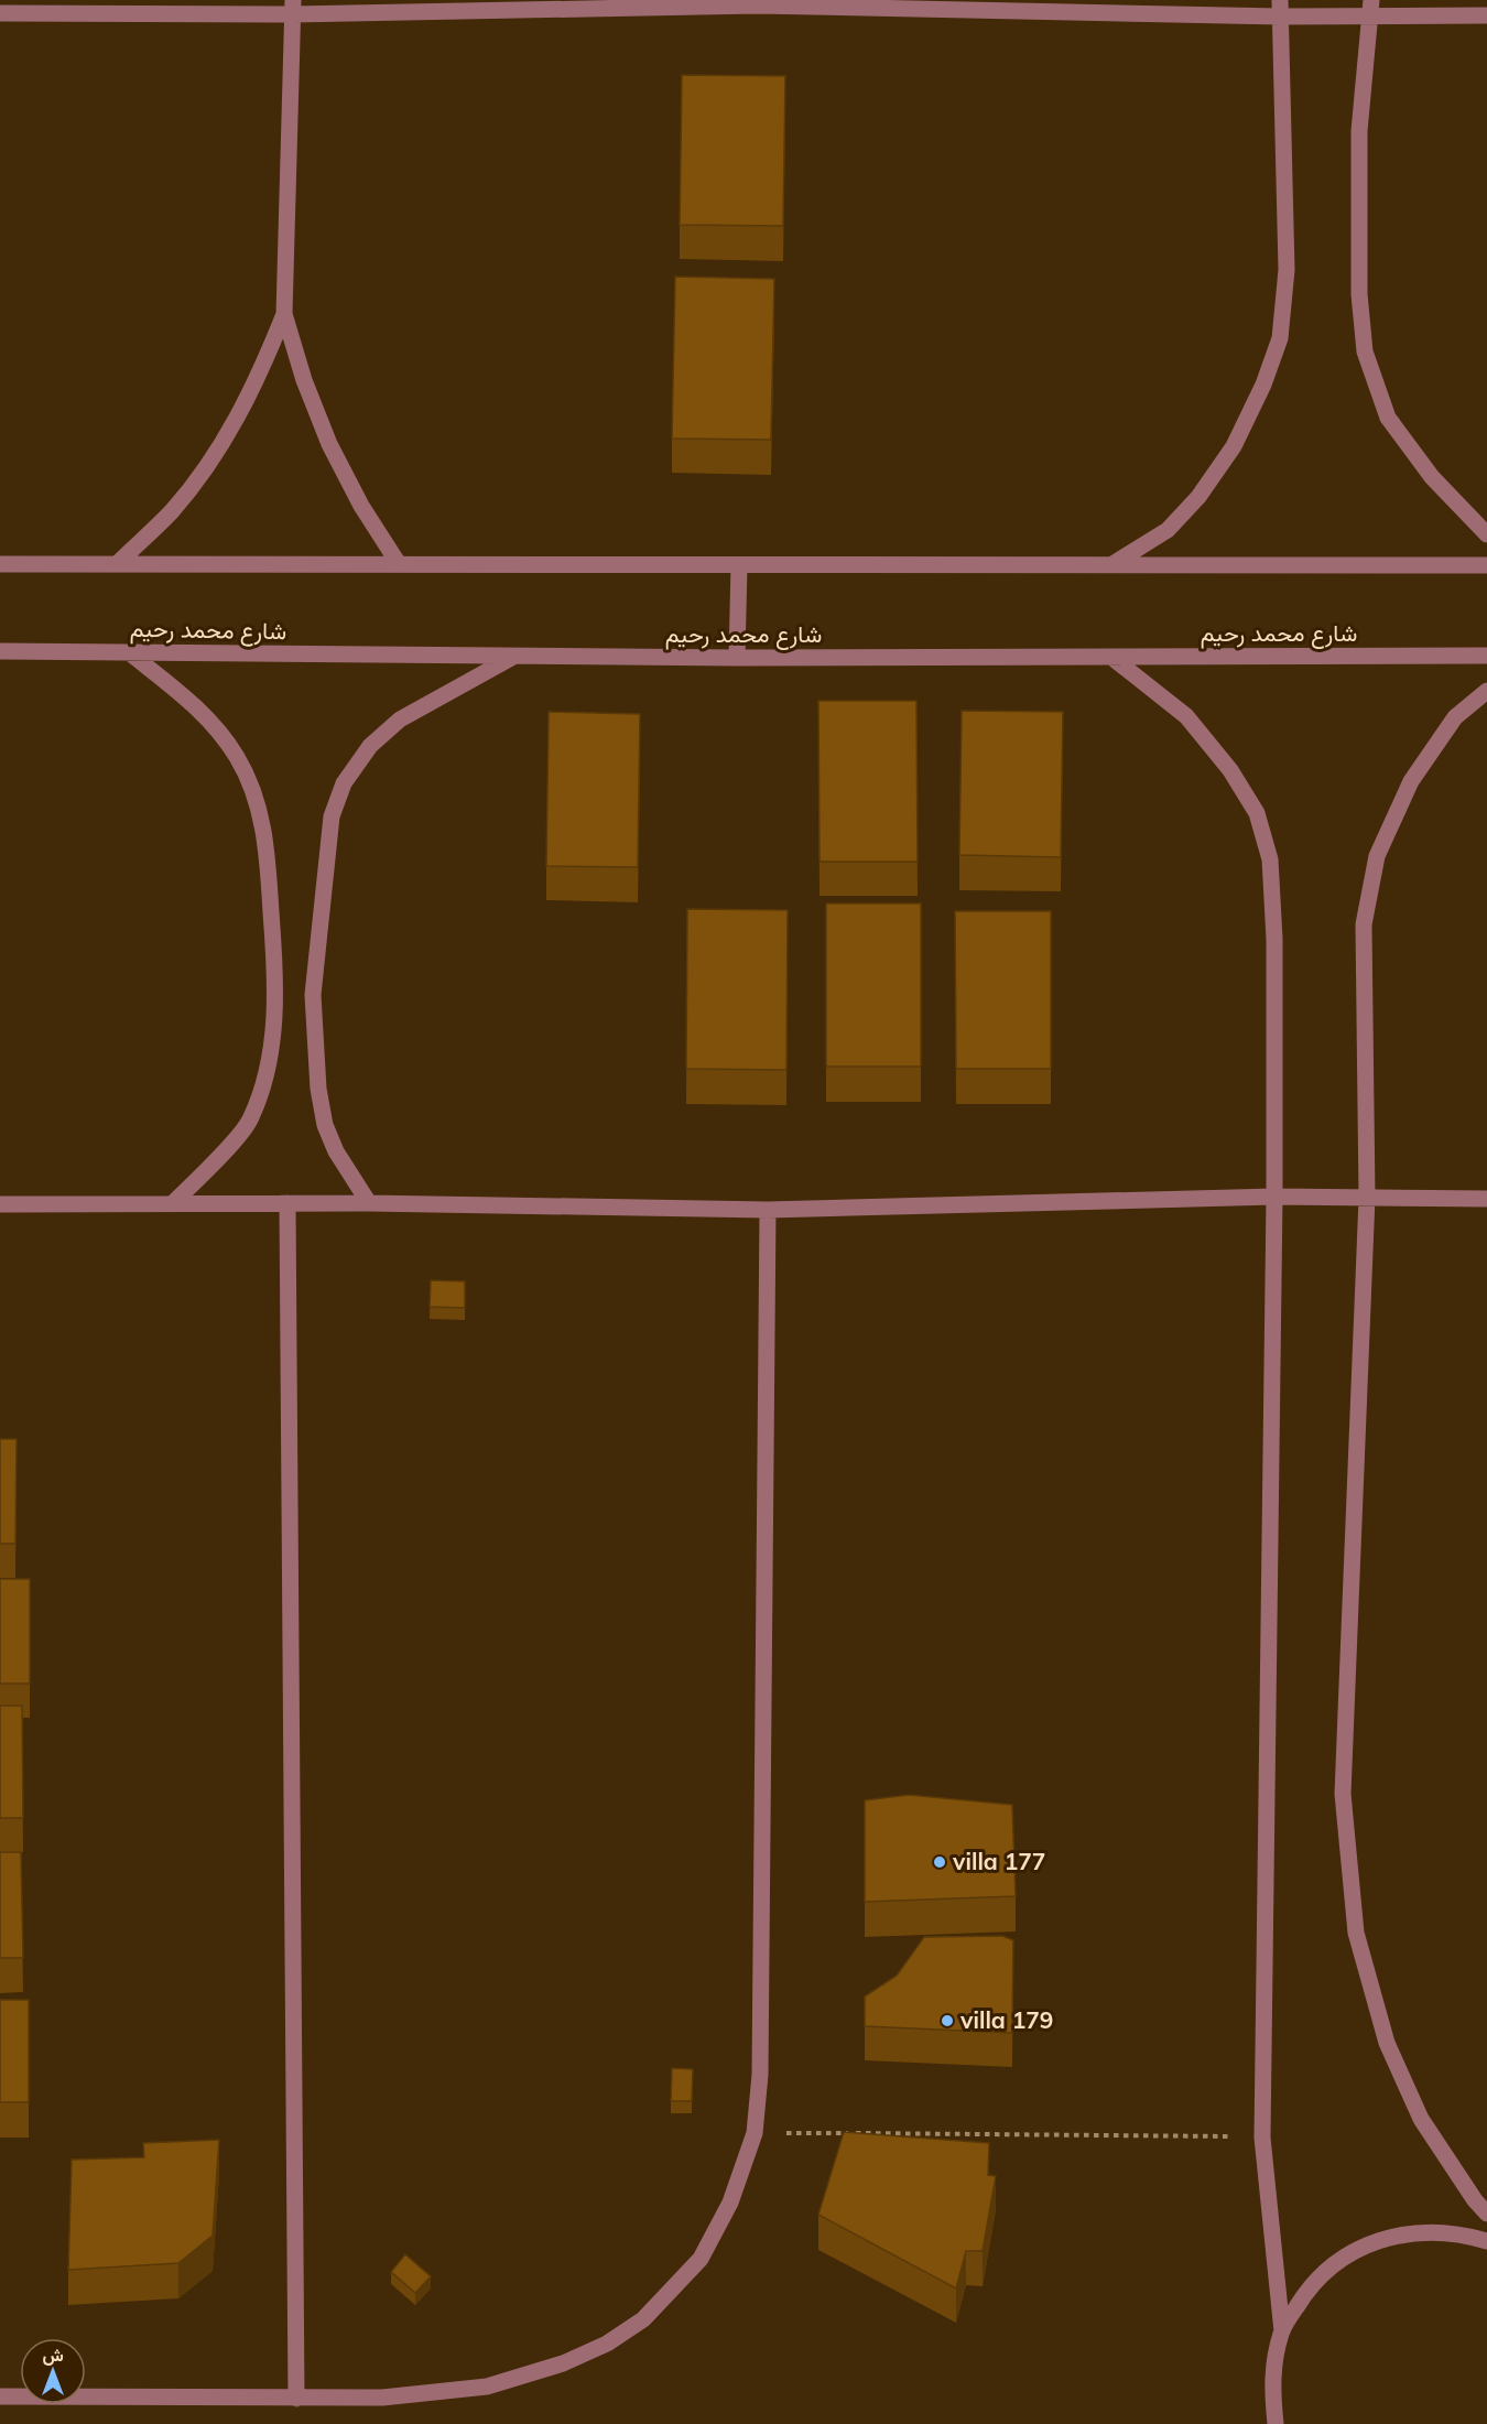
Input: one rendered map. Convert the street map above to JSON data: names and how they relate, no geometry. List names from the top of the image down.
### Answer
{
  "streets": {
    "street": ["شارع محمد رحيم"]
  },
  "places": ["villa 177", "villa 179"],
  "north": "top"
}
